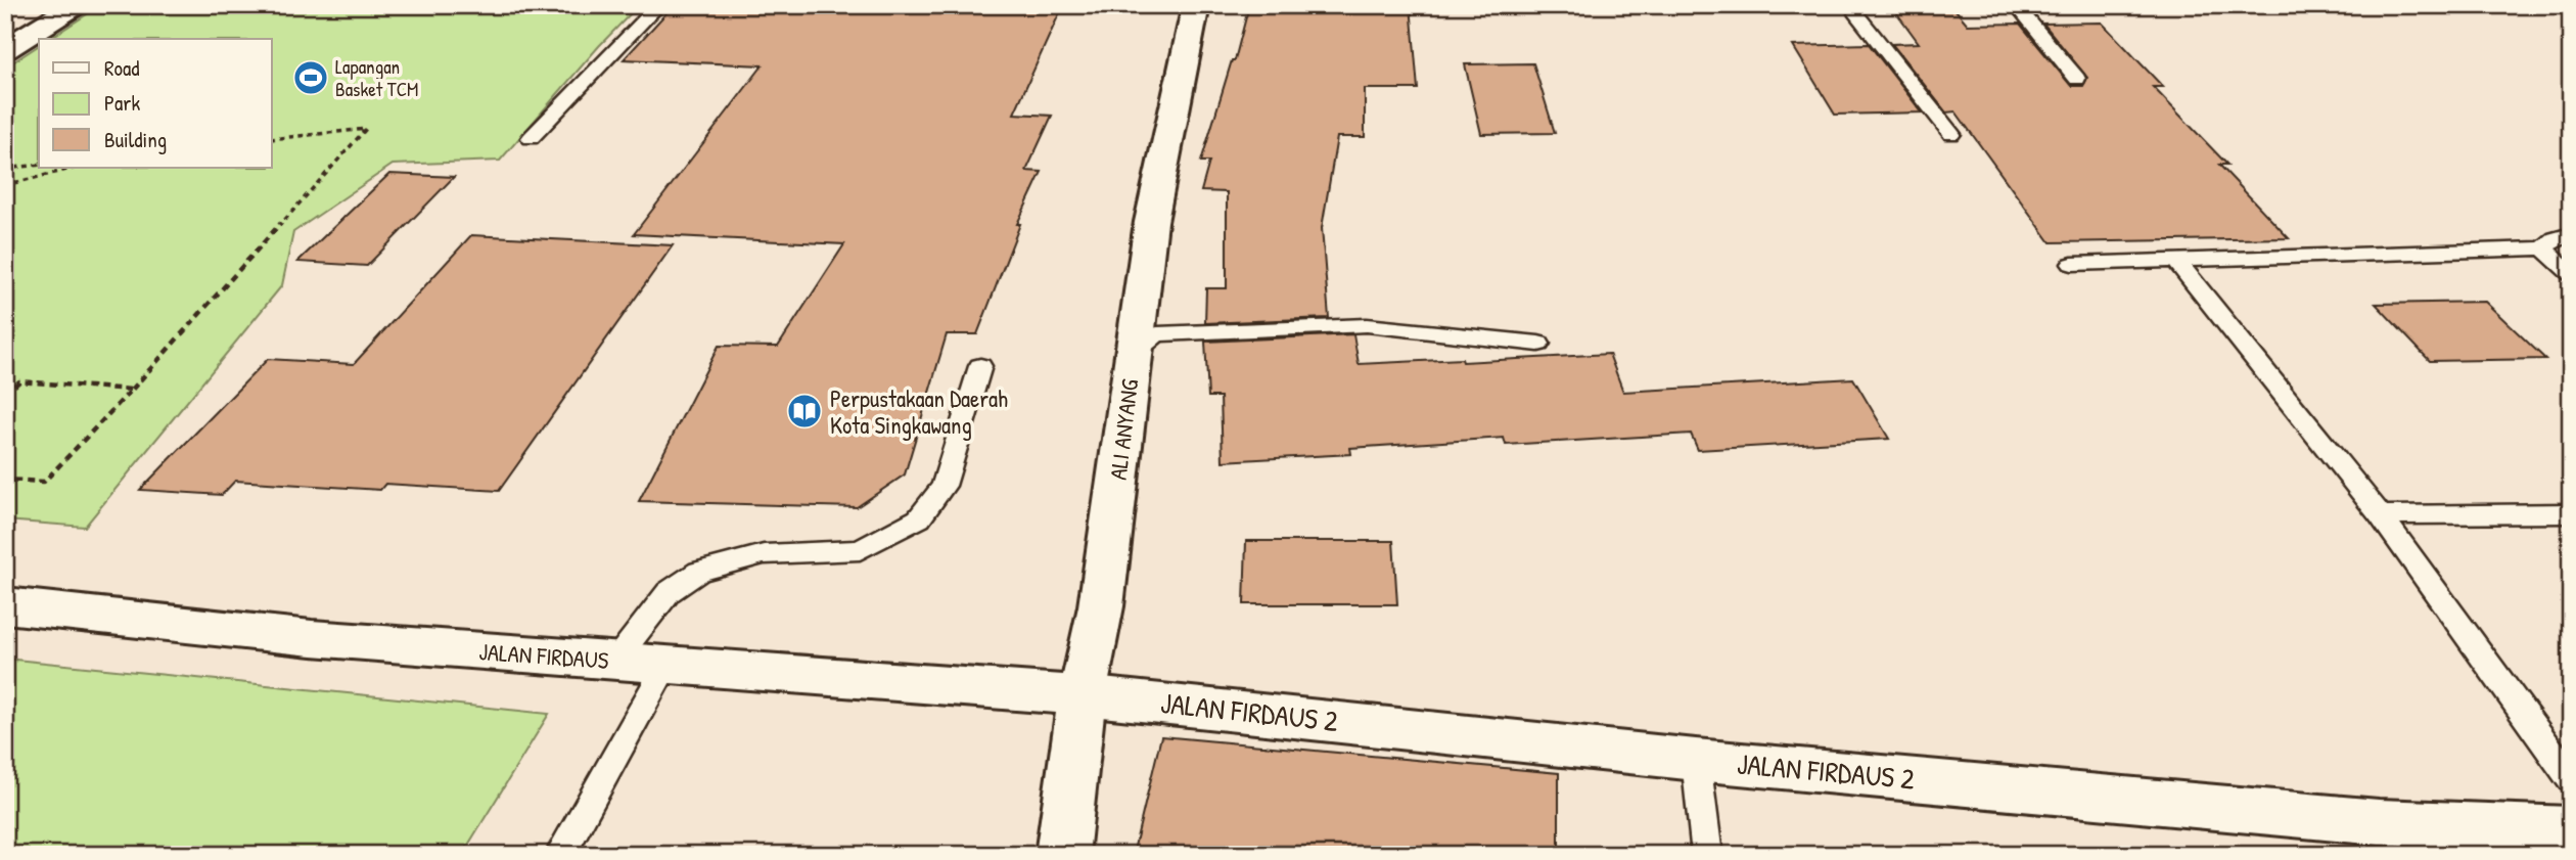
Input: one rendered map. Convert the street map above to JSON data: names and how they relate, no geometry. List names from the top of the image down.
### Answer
{
  "streets": {
    "street": ["ALI ANYANG", "JALAN FIRDAUS", "JALAN FIRDAUS 2"]
  },
  "crossings": [
    ["ALI ANYANG", "JALAN FIRDAUS"],
    ["ALI ANYANG", "JALAN FIRDAUS 2"],
    ["JALAN FIRDAUS", "JALAN FIRDAUS 2"]
  ],
  "places": {
    "sports": ["Lapangan Basket TCM"],
    "library": ["Perpustakaan Daerah Kota Singkawang"]
  },
  "legend": ["Road", "Park", "Building"]
}
